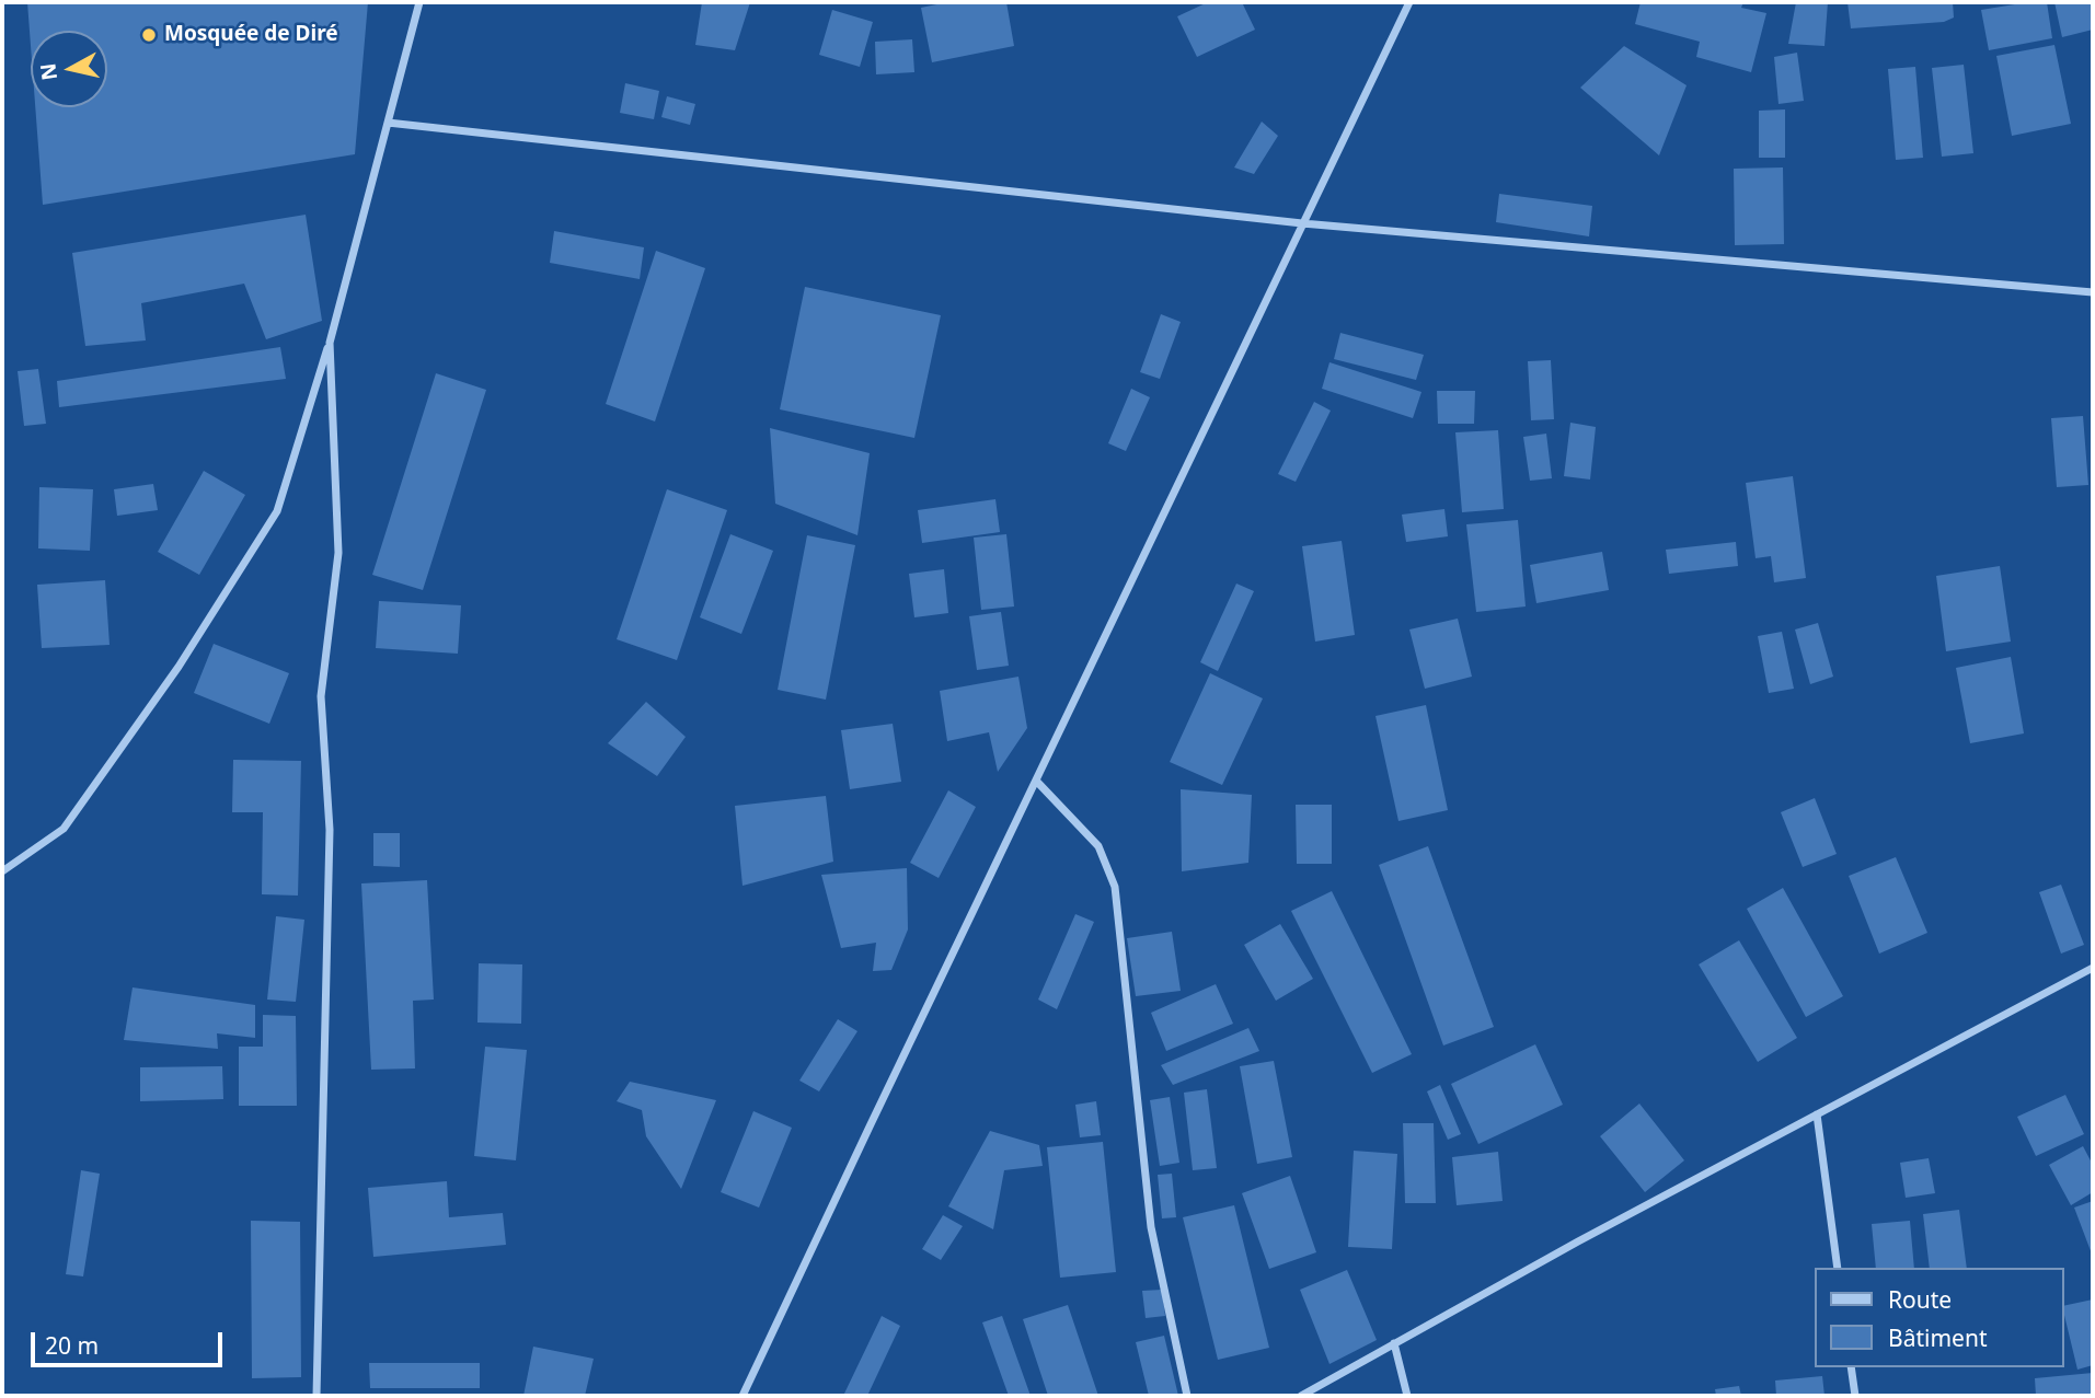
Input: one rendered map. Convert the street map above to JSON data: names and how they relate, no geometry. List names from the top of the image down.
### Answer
{
  "places": ["Mosquée de Diré"],
  "legend": ["Route", "Bâtiment"],
  "scale_bar": "20 m",
  "north": "left"
}
